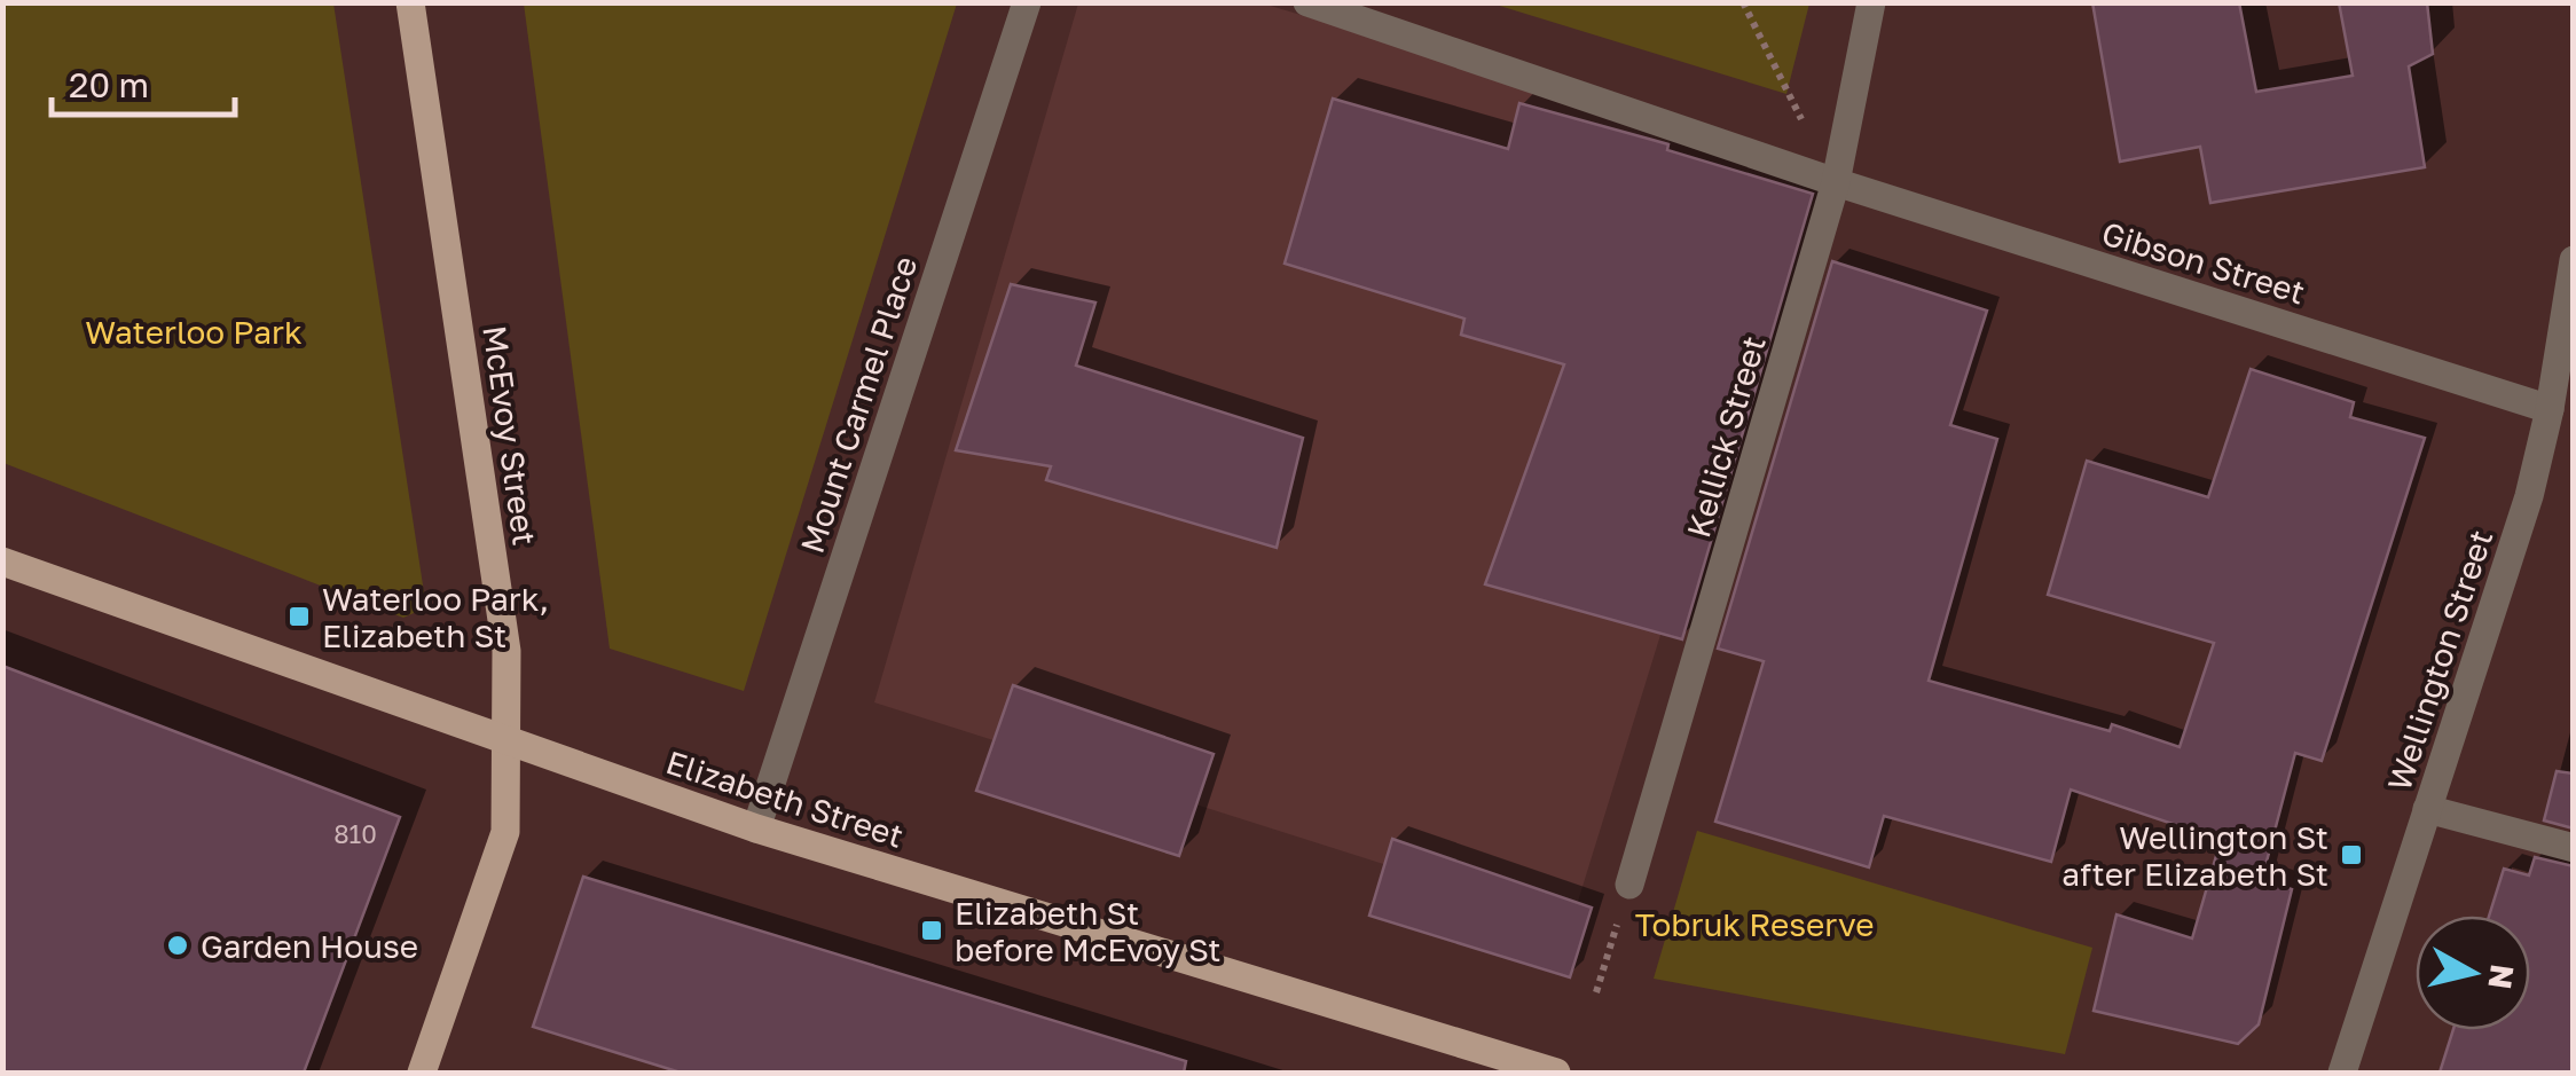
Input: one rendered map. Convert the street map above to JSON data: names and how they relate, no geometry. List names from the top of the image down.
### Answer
{
  "streets": {
    "main road": ["McEvoy Street", "Elizabeth Street"],
    "street": [
      "Gibson Street",
      "Mount Carmel Place",
      "Kellick Street",
      "Wellington Street"
    ]
  },
  "crossings": [
    ["Gibson Street", "Kellick Street"],
    ["Gibson Street", "Wellington Street"],
    ["Mount Carmel Place", "Elizabeth Street"],
    ["McEvoy Street", "Elizabeth Street"]
  ],
  "parks": ["Waterloo Park", "Tobruk Reserve"],
  "places": {
    "transit": ["Waterloo Park, Elizabeth St", "Wellington St after Elizabeth St", "Elizabeth St before McEvoy St"],
    "other": ["Garden House"]
  },
  "house_numbers": ["810"],
  "scale_bar": "20 m",
  "north": "right"
}
